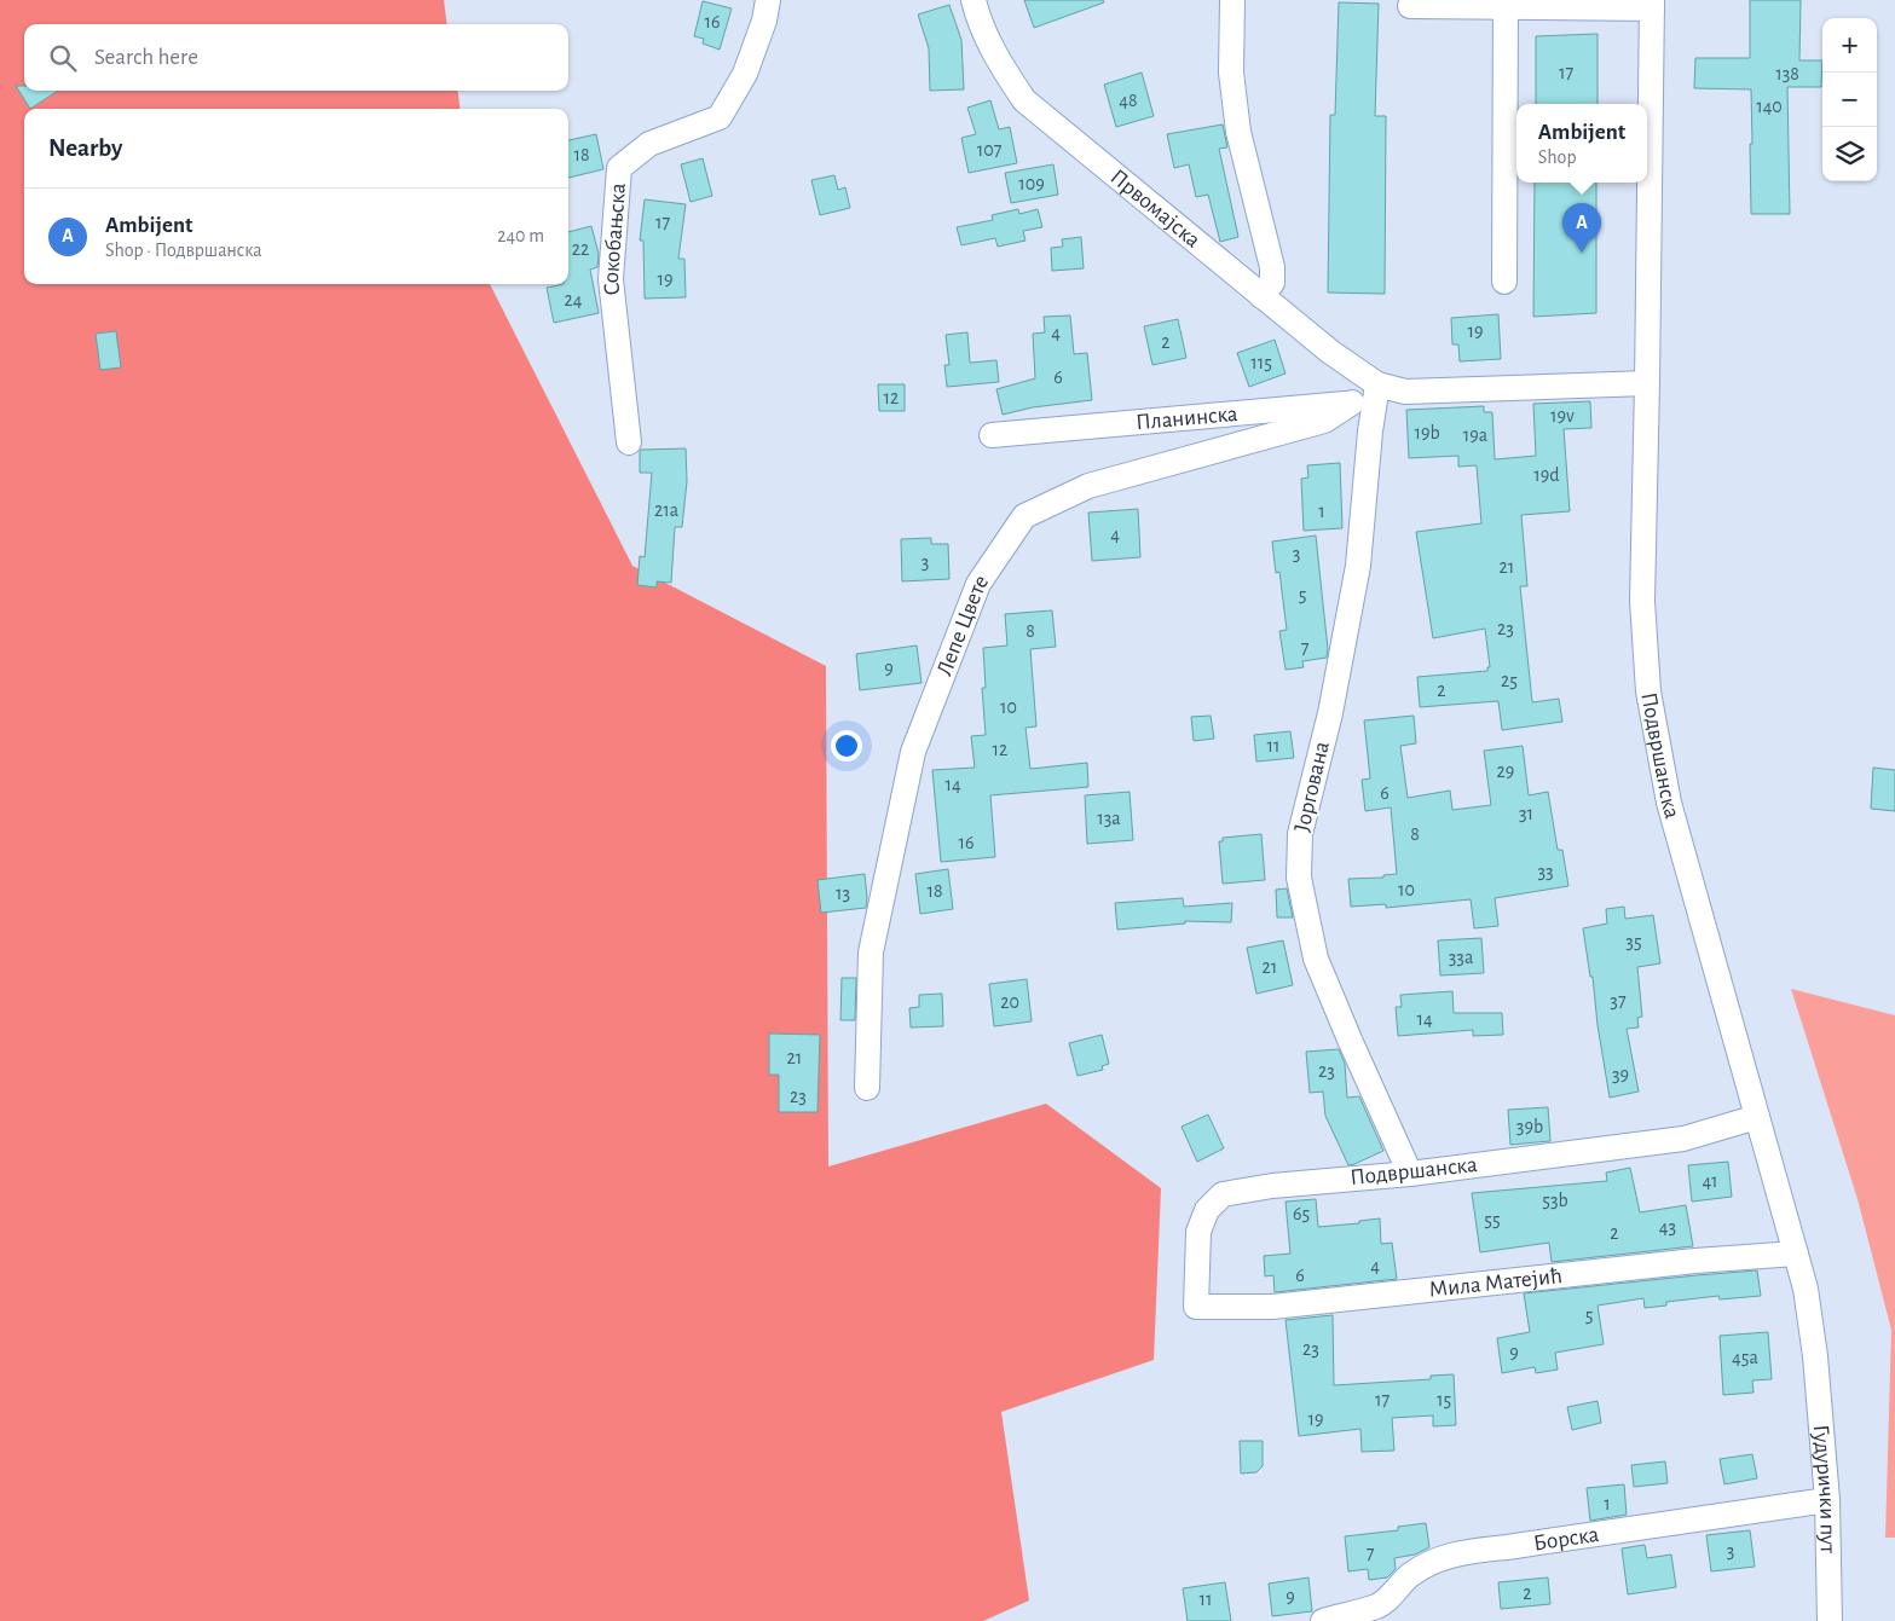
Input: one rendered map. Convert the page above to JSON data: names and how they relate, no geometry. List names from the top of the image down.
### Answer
{
  "streets": {
    "street": [
      "Првомајска",
      "Сокобањска",
      "Планинска",
      "Лепе Цвете",
      "Подвршанска",
      "Јоргована",
      "Мила Матејић",
      "Гудурички пут",
      "Борска"
    ]
  },
  "crossings": [
    ["Првомајска", "Јоргована"],
    ["Планинска", "Лепе Цвете"],
    ["Подвршанска", "Јоргована"],
    ["Подвршанска", "Мила Матејић"],
    ["Подвршанска", "Гудурички пут"],
    ["Гудурички пут", "Борска"]
  ],
  "house_numbers": [
    "16",
    "17",
    "138",
    "48",
    "140",
    "107",
    "18",
    "109",
    "17",
    "22",
    "19",
    "24",
    "19",
    "4",
    "2",
    "115",
    "6",
    "12",
    "19v",
    "19b",
    "19a",
    "19d",
    "21a",
    "1",
    "4",
    "3",
    "3",
    "21",
    "5",
    "23",
    "8",
    "7",
    "9",
    "25",
    "2",
    "10",
    "11",
    "12",
    "29",
    "14",
    "6",
    "31",
    "13a",
    "8",
    "16",
    "33",
    "10",
    "18",
    "13",
    "35",
    "33a",
    "21",
    "37",
    "20",
    "14",
    "21",
    "23",
    "39",
    "23",
    "39b",
    "41",
    "53b",
    "65",
    "55",
    "43",
    "2",
    "4",
    "6",
    "5",
    "23",
    "9",
    "45a",
    "17",
    "15",
    "19",
    "1",
    "3",
    "7",
    "2",
    "9",
    "11"
  ],
  "page": {
    "map_buttons": ["+", "−"],
    "search": "Search here",
    "popup": ["Ambijent", "Shop"],
    "heading": "Nearby",
    "list": [
      {
        "mark": "A",
        "name": "Ambijent",
        "note": "Shop · Подвршанска",
        "value": "240 m"
      }
    ],
    "pins": "A"
  }
}
